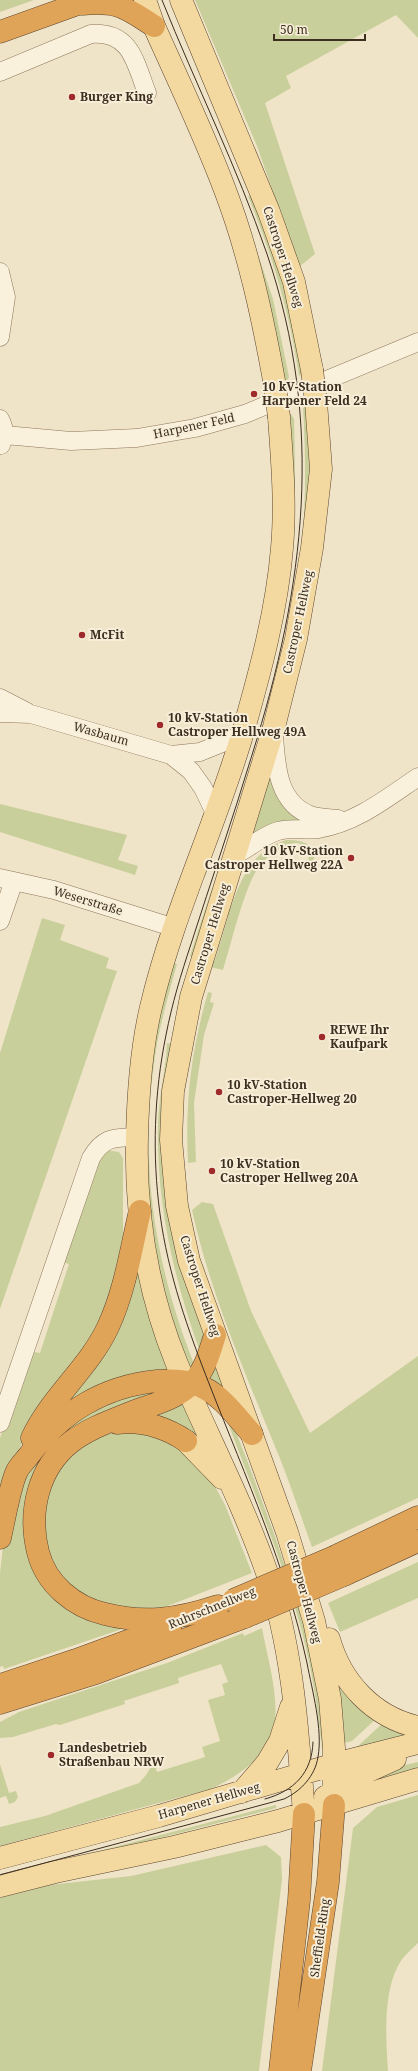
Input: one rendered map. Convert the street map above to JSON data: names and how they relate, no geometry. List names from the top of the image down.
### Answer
{
  "streets": {
    "highway": ["Ruhrschnellweg", "Sheffield-Ring"],
    "main road": ["Castroper Hellweg", "Harpener Hellweg"],
    "street": ["Harpener Feld", "Wasbaum", "Weserstraße"]
  },
  "crossings": [
    ["Castroper Hellweg", "Harpener Hellweg"],
    ["Castroper Hellweg", "Sheffield-Ring"]
  ],
  "places": [
    "Burger King",
    "10 kV-Station Harpener Feld 24",
    "McFit",
    "10 kV-Station Castroper Hellweg 49A",
    "10 kV-Station Castroper Hellweg 22A",
    "REWE Ihr Kaufpark",
    "10 kV-Station Castroper-Hellweg 20",
    "10 kV-Station Castroper Hellweg 20A",
    "Landesbetrieb Straßenbau NRW"
  ],
  "scale_bar": "50 m"
}
